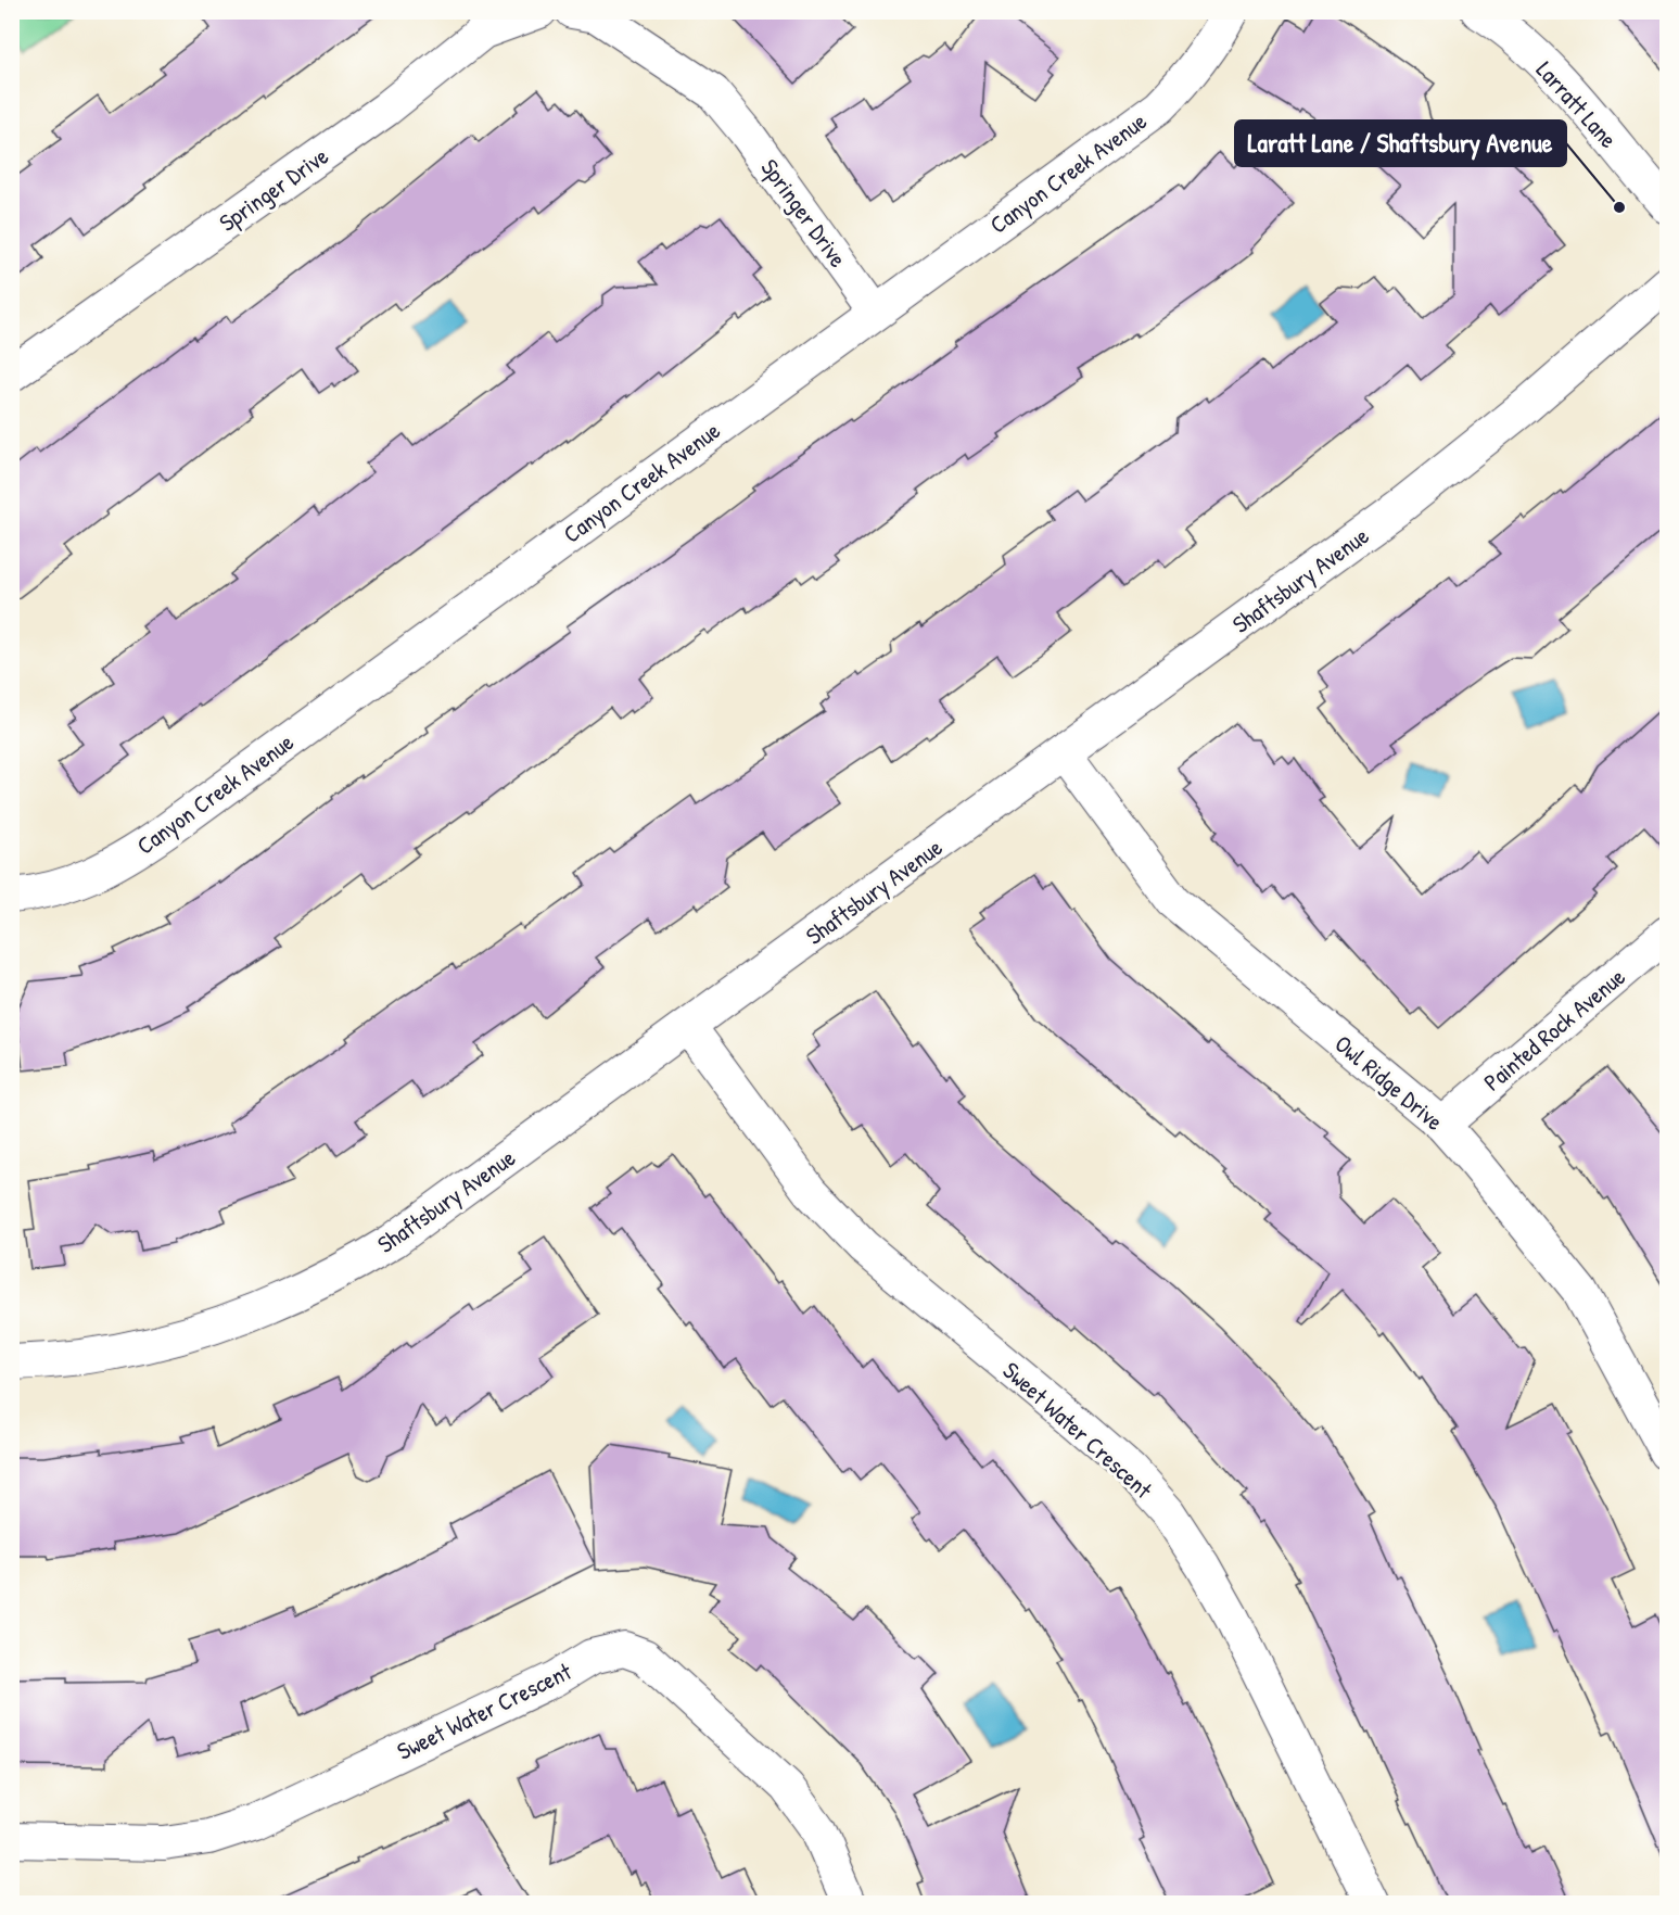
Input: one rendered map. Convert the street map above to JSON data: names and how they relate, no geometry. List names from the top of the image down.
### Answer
{
  "streets": {
    "street": [
      "Larratt Lane",
      "Canyon Creek Avenue",
      "Springer Drive",
      "Shaftsbury Avenue",
      "Painted Rock Avenue",
      "Owl Ridge Drive",
      "Sweet Water Crescent"
    ]
  },
  "crossings": [
    ["Canyon Creek Avenue", "Springer Drive"],
    ["Shaftsbury Avenue", "Owl Ridge Drive"],
    ["Shaftsbury Avenue", "Sweet Water Crescent"],
    ["Painted Rock Avenue", "Owl Ridge Drive"]
  ],
  "places": ["Laratt Lane / Shaftsbury Avenue"]
}
